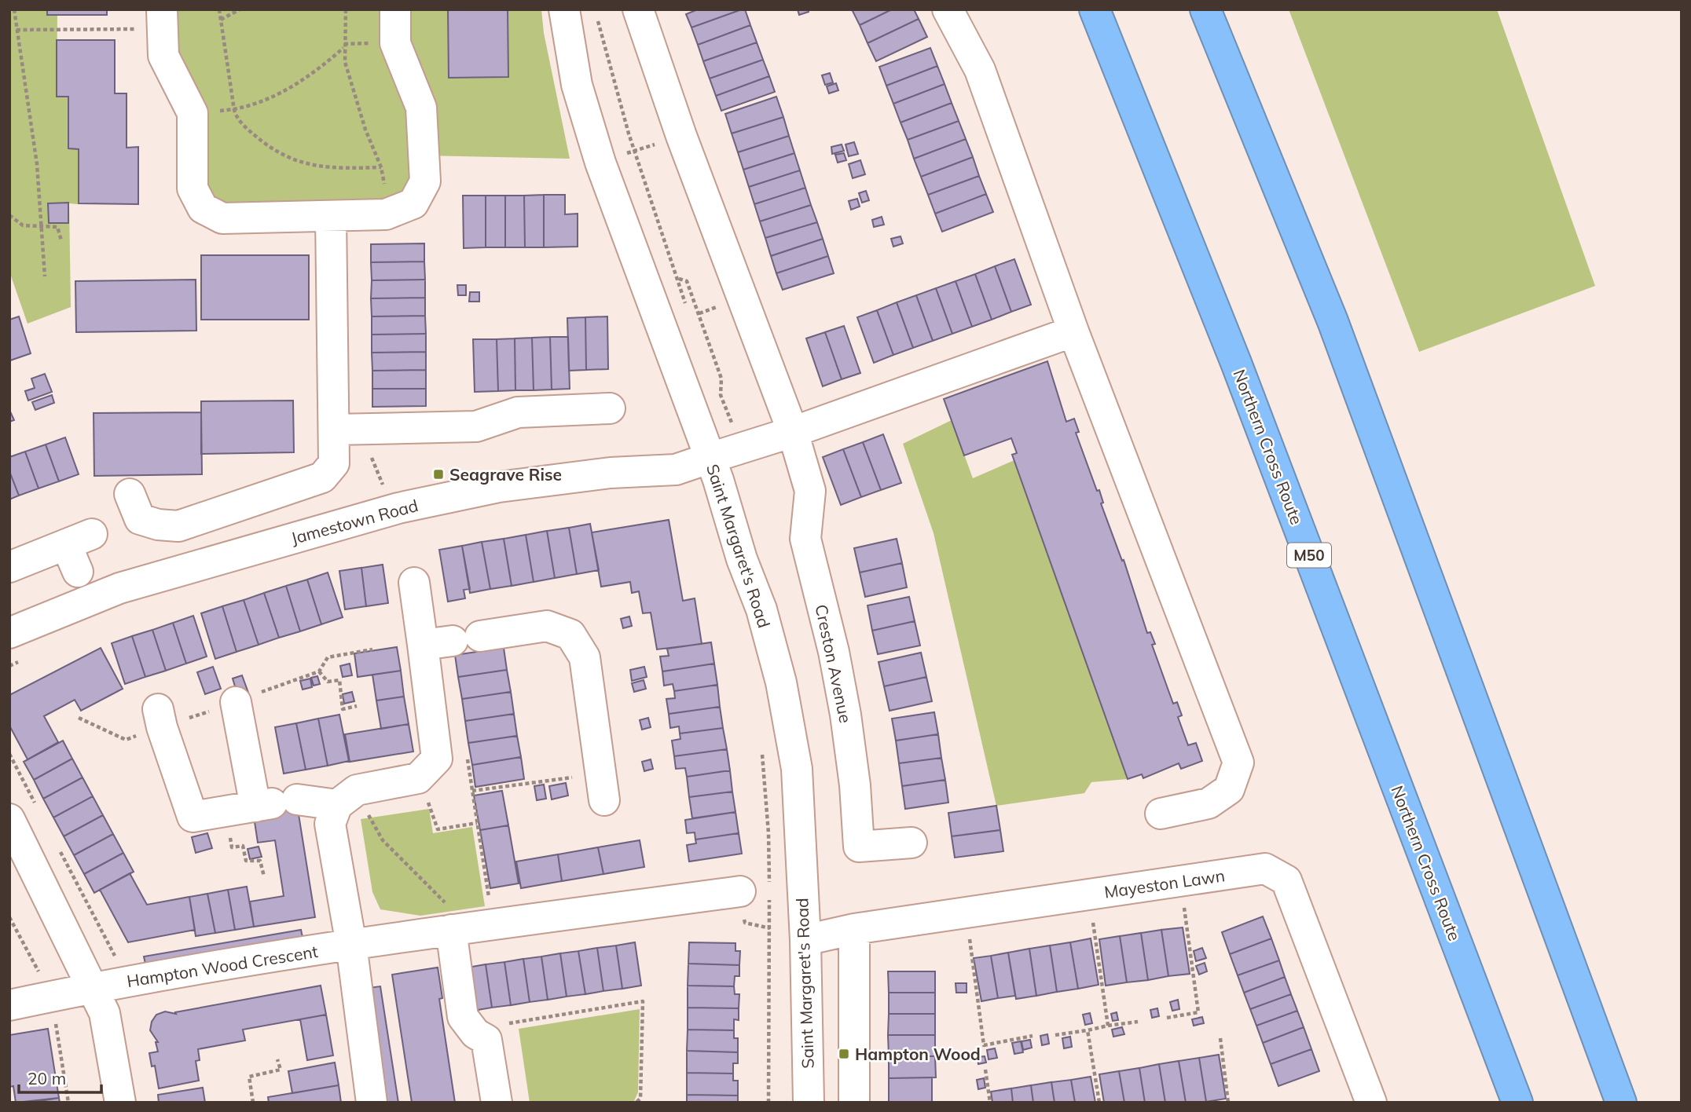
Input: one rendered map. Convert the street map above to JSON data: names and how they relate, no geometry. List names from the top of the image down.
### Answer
{
  "streets": {
    "highway": ["Northern Cross Route", "M50"],
    "street": [
      "Jamestown Road",
      "Saint Margaret's Road",
      "Creston Avenue",
      "Mayeston Lawn",
      "Hampton Wood Crescent"
    ]
  },
  "crossings": [
    ["Jamestown Road", "Saint Margaret's Road"],
    ["Jamestown Road", "Creston Avenue"],
    ["Saint Margaret's Road", "Mayeston Lawn"]
  ],
  "places": {
    "transit": ["Seagrave Rise", "Hampton Wood"]
  },
  "scale_bar": "20 m"
}
